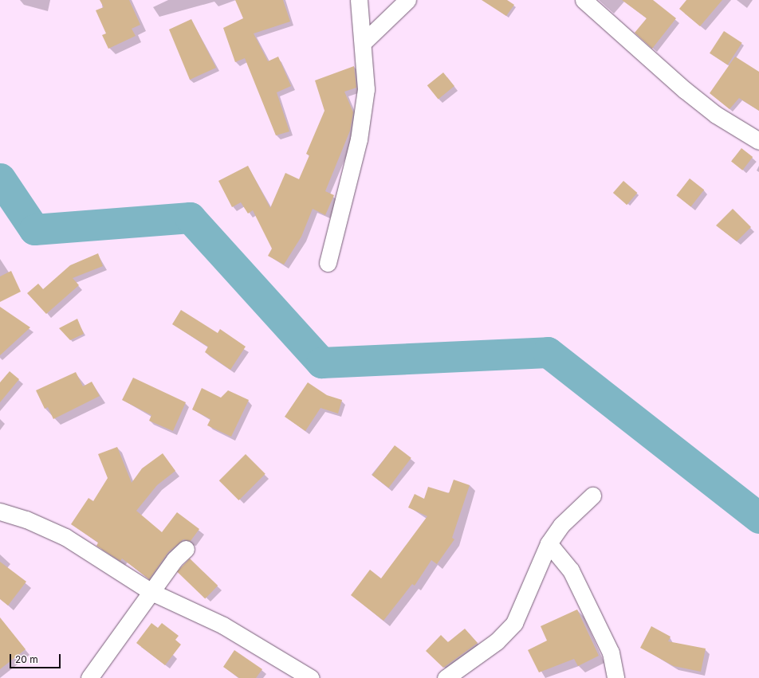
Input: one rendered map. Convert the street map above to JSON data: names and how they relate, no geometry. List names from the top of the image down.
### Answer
{
  "scale_bar": "20 m"
}
